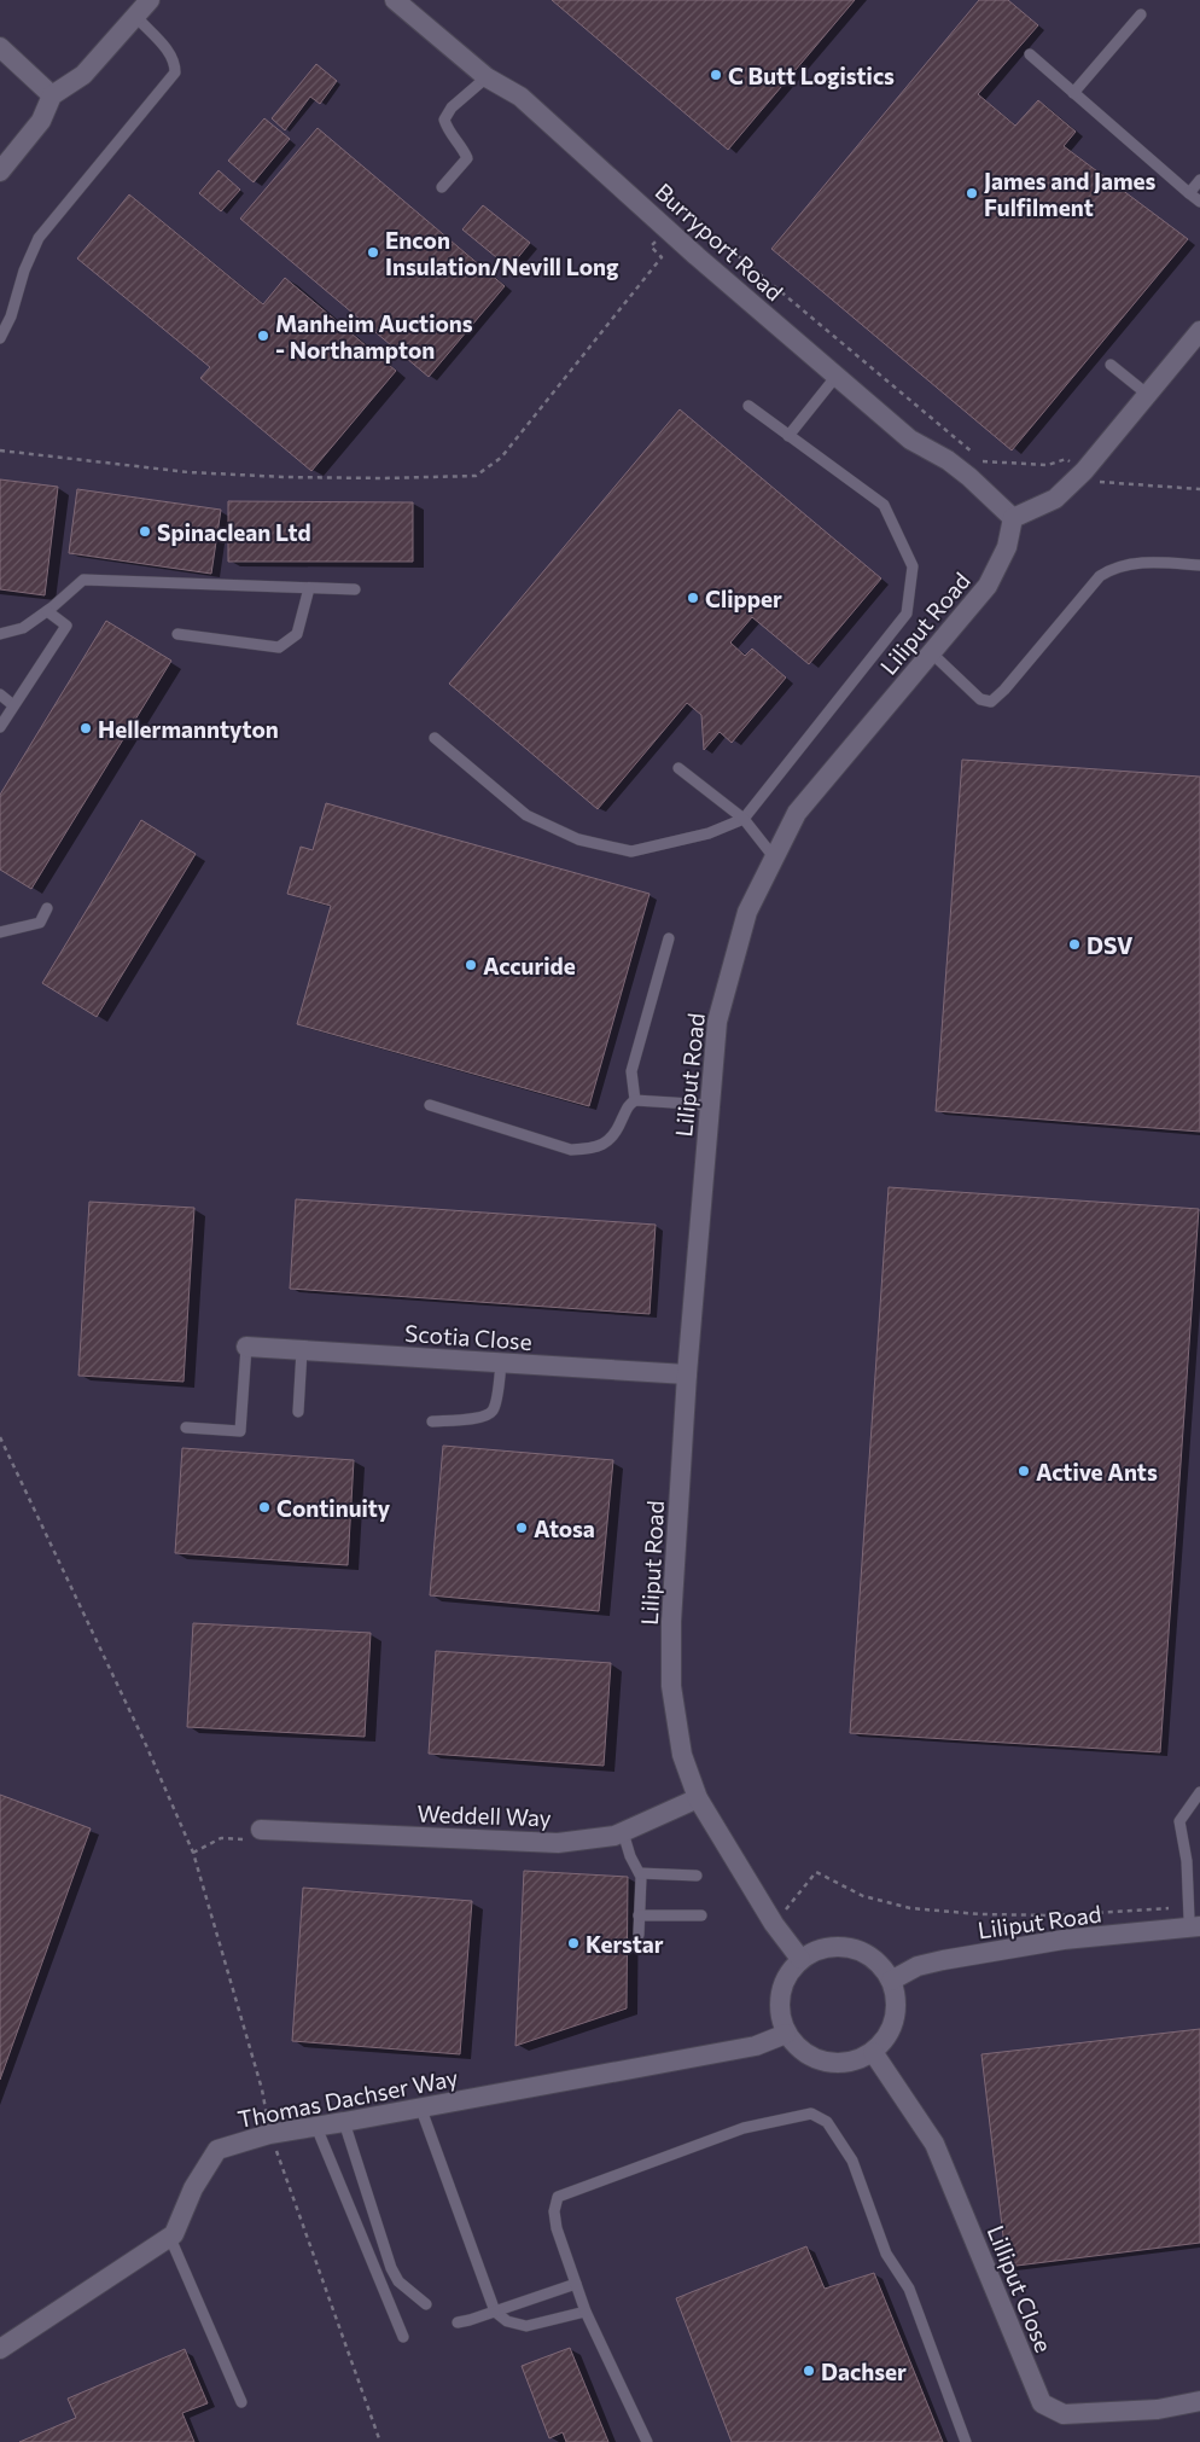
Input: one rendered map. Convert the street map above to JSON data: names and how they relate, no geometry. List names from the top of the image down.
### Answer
{
  "streets": {
    "street": [
      "Burryport Road",
      "Liliput Road",
      "Scotia Close",
      "Weddell Way",
      "Thomas Dachser Way",
      "Lilliput Close"
    ]
  },
  "crossings": [
    ["Burryport Road", "Liliput Road"],
    ["Liliput Road", "Scotia Close"],
    ["Liliput Road", "Weddell Way"],
    ["Liliput Road", "Thomas Dachser Way"],
    ["Liliput Road", "Lilliput Close"],
    ["Thomas Dachser Way", "Lilliput Close"]
  ],
  "places": [
    "C Butt Logistics",
    "James and James Fulfilment",
    "Encon Insulation/Nevill Long",
    "Manheim Auctions - Northampton",
    "Spinaclean Ltd",
    "Clipper",
    "Hellermanntyton",
    "DSV",
    "Accuride",
    "Active Ants",
    "Continuity",
    "Atosa",
    "Kerstar",
    "Dachser"
  ]
}
